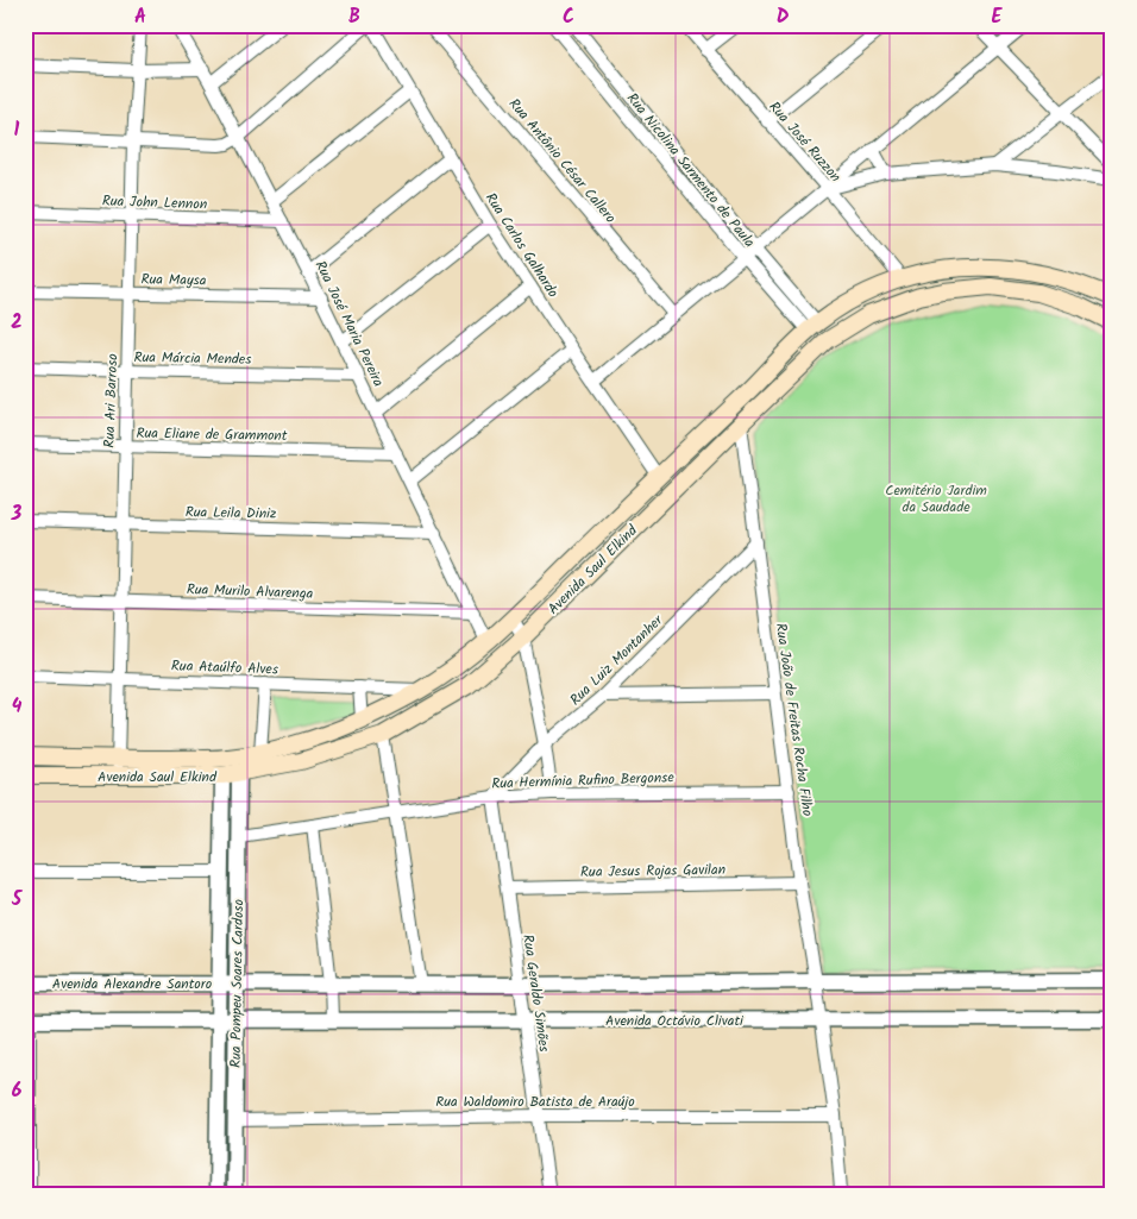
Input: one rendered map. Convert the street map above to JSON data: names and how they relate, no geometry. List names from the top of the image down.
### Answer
{
  "streets": {
    "main road": ["Avenida Saul Elkind"],
    "street": [
      "Rua José Ruzzon",
      "Rua Antônio César Callero",
      "Rua Nicolina Sarmento de Paula",
      "Rua John Lennon",
      "Rua Carlos Galhardo",
      "Rua Maysa",
      "Rua José Maria Pereira",
      "Rua Márcia Mendes",
      "Rua Ari Barroso",
      "Rua Eliane de Grammont",
      "Rua Leila Diniz",
      "Rua Murilo Alvarenga",
      "Rua Luiz Montanher",
      "Rua Ataúlfo Alves",
      "Rua João de Freitas Rocha Filho",
      "Rua Hermínia Rufino Bergonse",
      "Rua Jesus Rojas Gavilan",
      "Avenida Alexandre Santoro",
      "Rua Pompeu Soares Cardoso",
      "Rua Geraldo Simões",
      "Avenida Octávio Clivati",
      "Rua Waldomiro Batista de Araújo"
    ]
  },
  "crossings": [
    ["Rua José Ruzzon", "Avenida Saul Elkind"],
    ["Rua Nicolina Sarmento de Paula", "Avenida Saul Elkind"],
    ["Rua John Lennon", "Rua José Maria Pereira"],
    ["Rua John Lennon", "Rua Ari Barroso"],
    ["Rua Carlos Galhardo", "Avenida Saul Elkind"],
    ["Rua Maysa", "Rua José Maria Pereira"],
    ["Rua Maysa", "Rua Ari Barroso"],
    ["Rua José Maria Pereira", "Rua Márcia Mendes"],
    ["Rua José Maria Pereira", "Rua Eliane de Grammont"],
    ["Rua José Maria Pereira", "Rua Leila Diniz"],
    ["Rua José Maria Pereira", "Avenida Saul Elkind"],
    ["Rua José Maria Pereira", "Rua Murilo Alvarenga"],
    ["Rua Márcia Mendes", "Rua Ari Barroso"],
    ["Rua Ari Barroso", "Rua Eliane de Grammont"],
    ["Rua Ari Barroso", "Rua Leila Diniz"],
    ["Rua Ari Barroso", "Avenida Saul Elkind"],
    ["Rua Ari Barroso", "Rua Murilo Alvarenga"],
    ["Rua Ari Barroso", "Rua Ataúlfo Alves"],
    ["Avenida Saul Elkind", "Rua Ataúlfo Alves"],
    ["Avenida Saul Elkind", "Rua João de Freitas Rocha Filho"],
    ["Avenida Saul Elkind", "Rua Pompeu Soares Cardoso"],
    ["Rua Luiz Montanher", "Rua João de Freitas Rocha Filho"],
    ["Rua Luiz Montanher", "Rua Hermínia Rufino Bergonse"],
    ["Rua Luiz Montanher", "Rua Geraldo Simões"],
    ["Rua João de Freitas Rocha Filho", "Rua Hermínia Rufino Bergonse"],
    ["Rua João de Freitas Rocha Filho", "Rua Jesus Rojas Gavilan"],
    ["Rua João de Freitas Rocha Filho", "Avenida Octávio Clivati"],
    ["Rua João de Freitas Rocha Filho", "Rua Waldomiro Batista de Araújo"],
    ["Rua Hermínia Rufino Bergonse", "Rua Pompeu Soares Cardoso"],
    ["Rua Hermínia Rufino Bergonse", "Rua Geraldo Simões"],
    ["Rua Jesus Rojas Gavilan", "Rua Geraldo Simões"],
    ["Avenida Alexandre Santoro", "Rua Pompeu Soares Cardoso"],
    ["Rua Pompeu Soares Cardoso", "Avenida Octávio Clivati"],
    ["Rua Pompeu Soares Cardoso", "Rua Waldomiro Batista de Araújo"],
    ["Rua Geraldo Simões", "Avenida Octávio Clivati"],
    ["Rua Geraldo Simões", "Rua Waldomiro Batista de Araújo"]
  ],
  "parks": ["Cemitério Jardim da Saudade"],
  "grid": {
    "columns": [
      "A",
      "B",
      "C",
      "D",
      "E"
    ],
    "rows": [
      "1",
      "2",
      "3",
      "4",
      "5",
      "6"
    ]
  }
}
